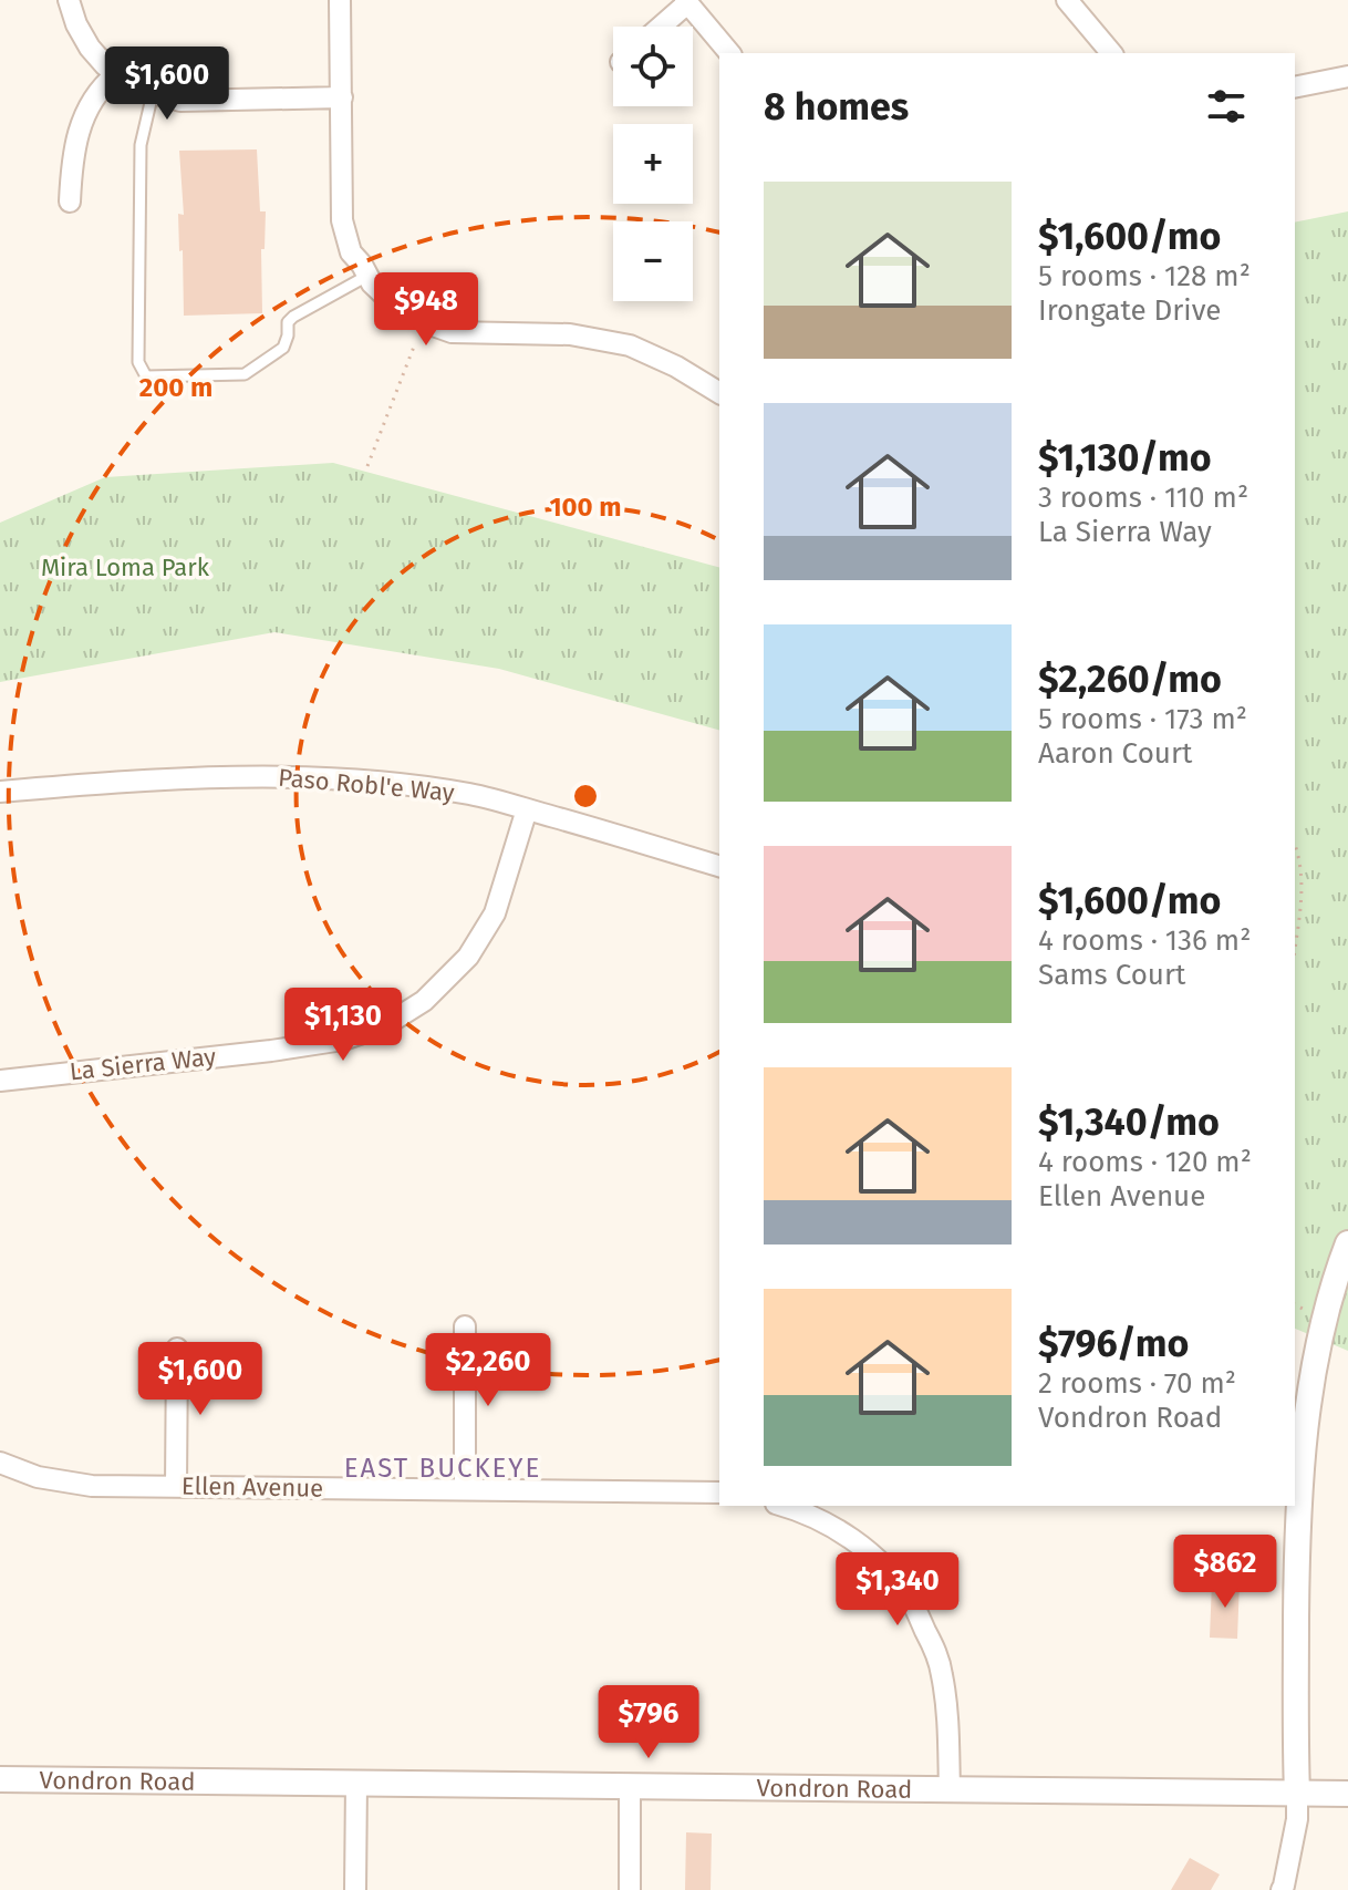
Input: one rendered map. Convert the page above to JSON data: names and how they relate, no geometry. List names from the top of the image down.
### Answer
{
  "streets": {
    "street": [
      "Paso Robl'e Way",
      "La Sierra Way",
      "Ellen Avenue",
      "Vondron Road"
    ]
  },
  "crossings": [
    ["Paso Robl'e Way", "La Sierra Way"]
  ],
  "districts": ["EAST BUCKEYE"],
  "parks": ["Mira Loma Park"],
  "page": {
    "map_buttons": ["+", "−"],
    "price": [
      "$1,600",
      "$948",
      "$1,130",
      "$2,260",
      "$1,600",
      "$862",
      "$1,340",
      "$796"
    ],
    "heading": "8 homes",
    "list": [
      {
        "name": "$1,600/mo",
        "note": "5 rooms · 128 m² · Irongate Drive"
      },
      {
        "name": "$1,130/mo",
        "note": "3 rooms · 110 m² · La Sierra Way"
      },
      {
        "name": "$2,260/mo",
        "note": "5 rooms · 173 m² · Aaron Court"
      },
      {
        "name": "$1,600/mo",
        "note": "4 rooms · 136 m² · Sams Court"
      },
      {
        "name": "$1,340/mo",
        "note": "4 rooms · 120 m² · Ellen Avenue"
      },
      {
        "name": "$796/mo",
        "note": "2 rooms · 70 m² · Vondron Road"
      }
    ]
  },
  "rings": ["200 m", "100 m"]
}
